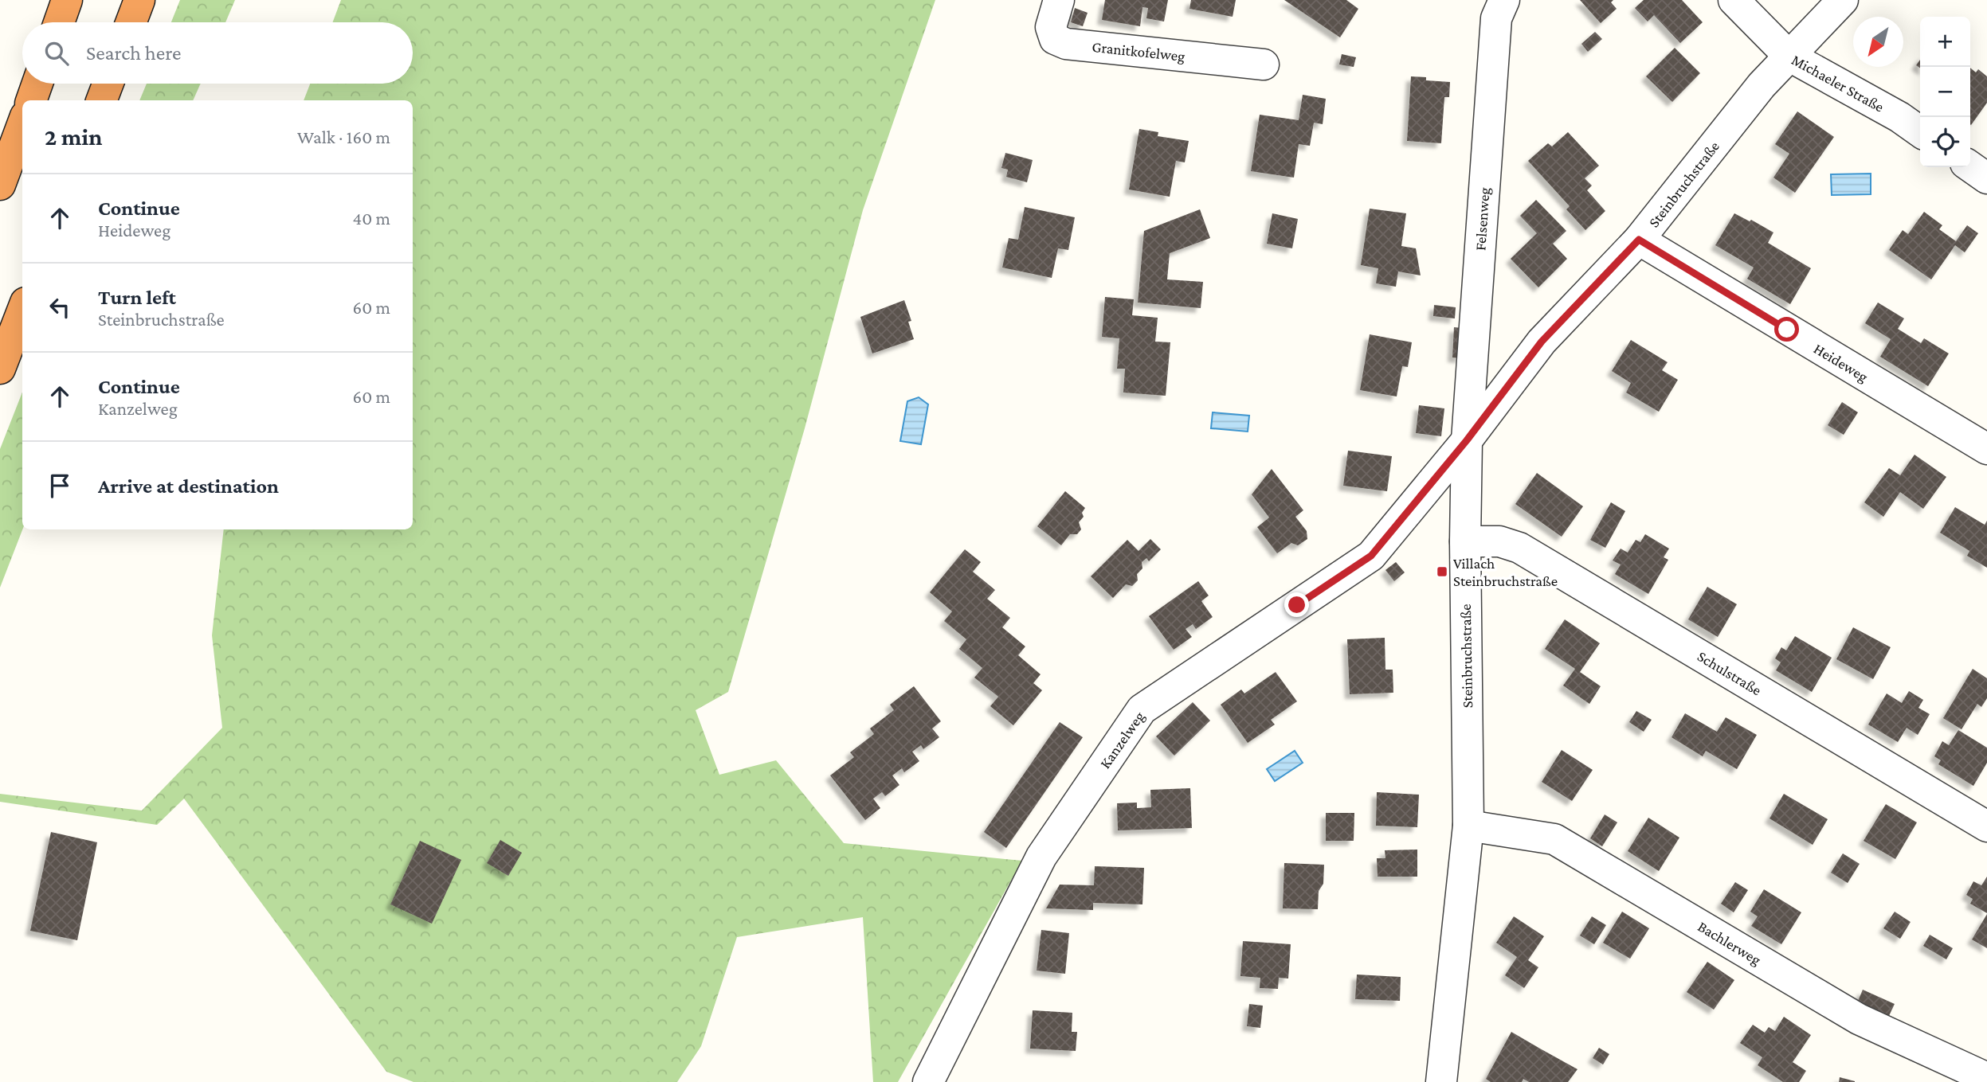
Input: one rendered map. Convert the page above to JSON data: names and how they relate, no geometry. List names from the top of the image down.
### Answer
{
  "streets": {
    "street": [
      "Granitkofelweg",
      "Michaeler Straße",
      "Steinbruchstraße",
      "Felsenweg",
      "Heideweg",
      "Schulstraße",
      "Kanzelweg",
      "Bachlerweg"
    ]
  },
  "crossings": [
    ["Michaeler Straße", "Steinbruchstraße"],
    ["Steinbruchstraße", "Felsenweg"],
    ["Steinbruchstraße", "Heideweg"],
    ["Steinbruchstraße", "Schulstraße"],
    ["Steinbruchstraße", "Kanzelweg"],
    ["Steinbruchstraße", "Bachlerweg"],
    ["Felsenweg", "Kanzelweg"]
  ],
  "places": {
    "transit": ["Villach Steinbruchstraße"]
  },
  "north": "bottom left",
  "page": {
    "map_buttons": ["+", "−"],
    "search": "Search here",
    "heading": ["2 min", "Walk · 160 m"],
    "list": [
      ["Continue", "Heideweg", "40 m"],
      ["Turn left", "Steinbruchstraße", "60 m"],
      ["Continue", "Kanzelweg", "60 m"],
      "Arrive at destination"
    ]
  }
}
